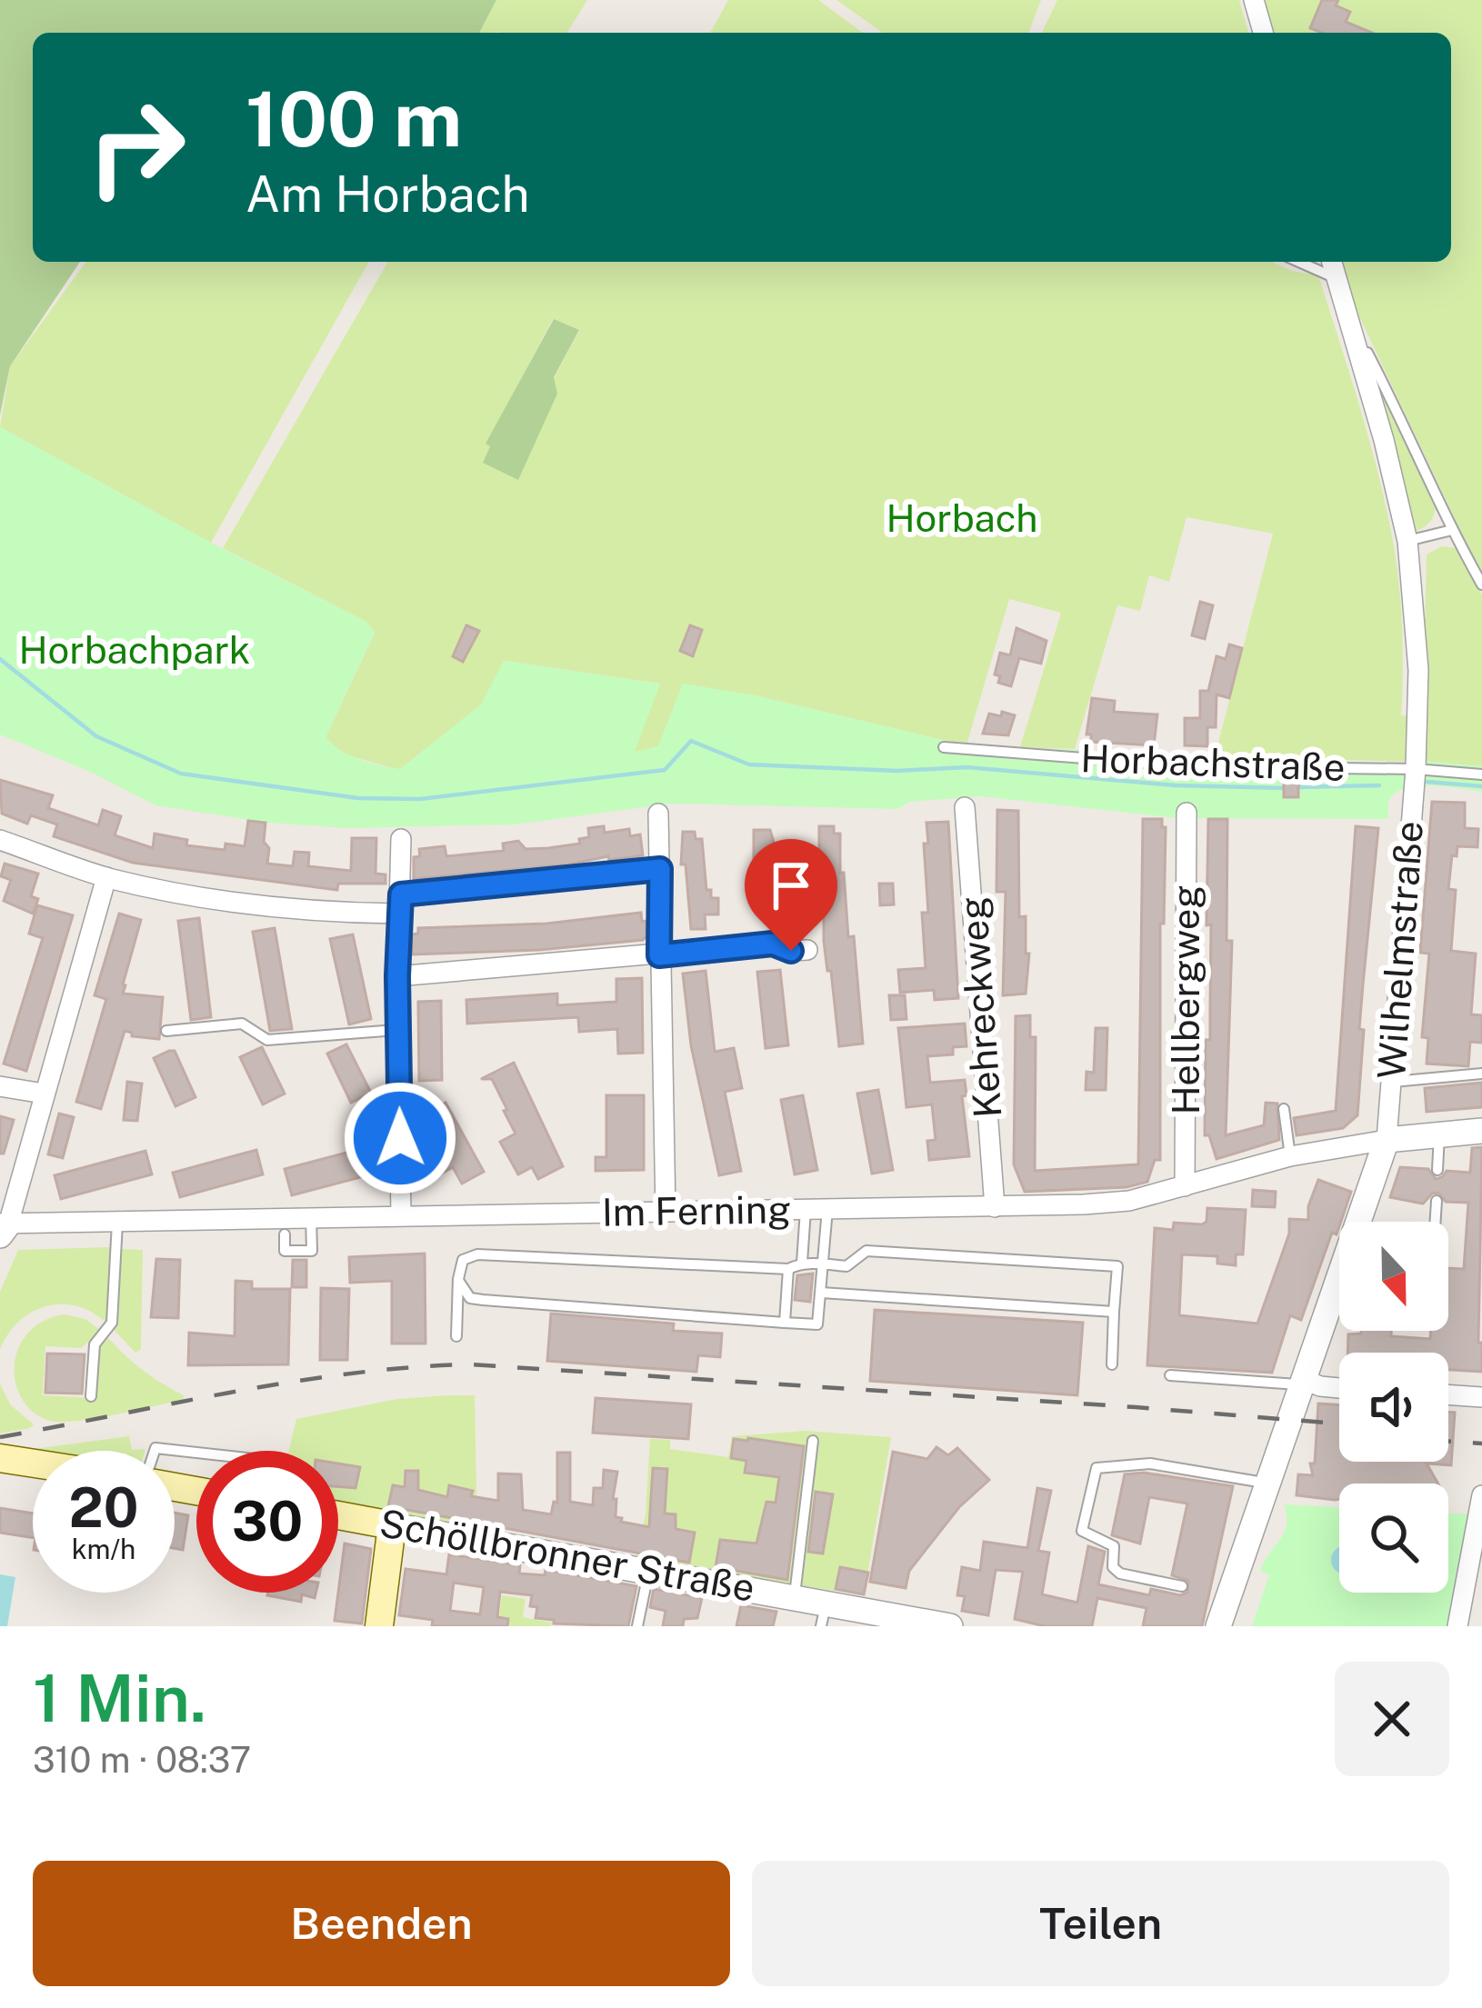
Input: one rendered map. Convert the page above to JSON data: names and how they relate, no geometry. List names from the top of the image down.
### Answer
{
  "streets": {
    "main road": ["Schöllbronner Straße"],
    "street": [
      "Wilhelmstraße",
      "Hellbergweg",
      "Kehreckweg",
      "Im Ferning"
    ],
    "lane": ["Horbachstraße"]
  },
  "crossings": [
    ["Horbachstraße", "Wilhelmstraße"],
    ["Wilhelmstraße", "Im Ferning"],
    ["Hellbergweg", "Im Ferning"],
    ["Kehreckweg", "Im Ferning"]
  ],
  "parks": ["Horbach", "Horbachpark"],
  "north": "bottom",
  "page": {
    "turn": ["100 m", "Am Horbach"],
    "speed": "20 km/h",
    "limit": "30",
    "heading": ["1 Min.", "310 m · 08:37"],
    "buttons": ["Beenden", "Teilen"]
  }
}
